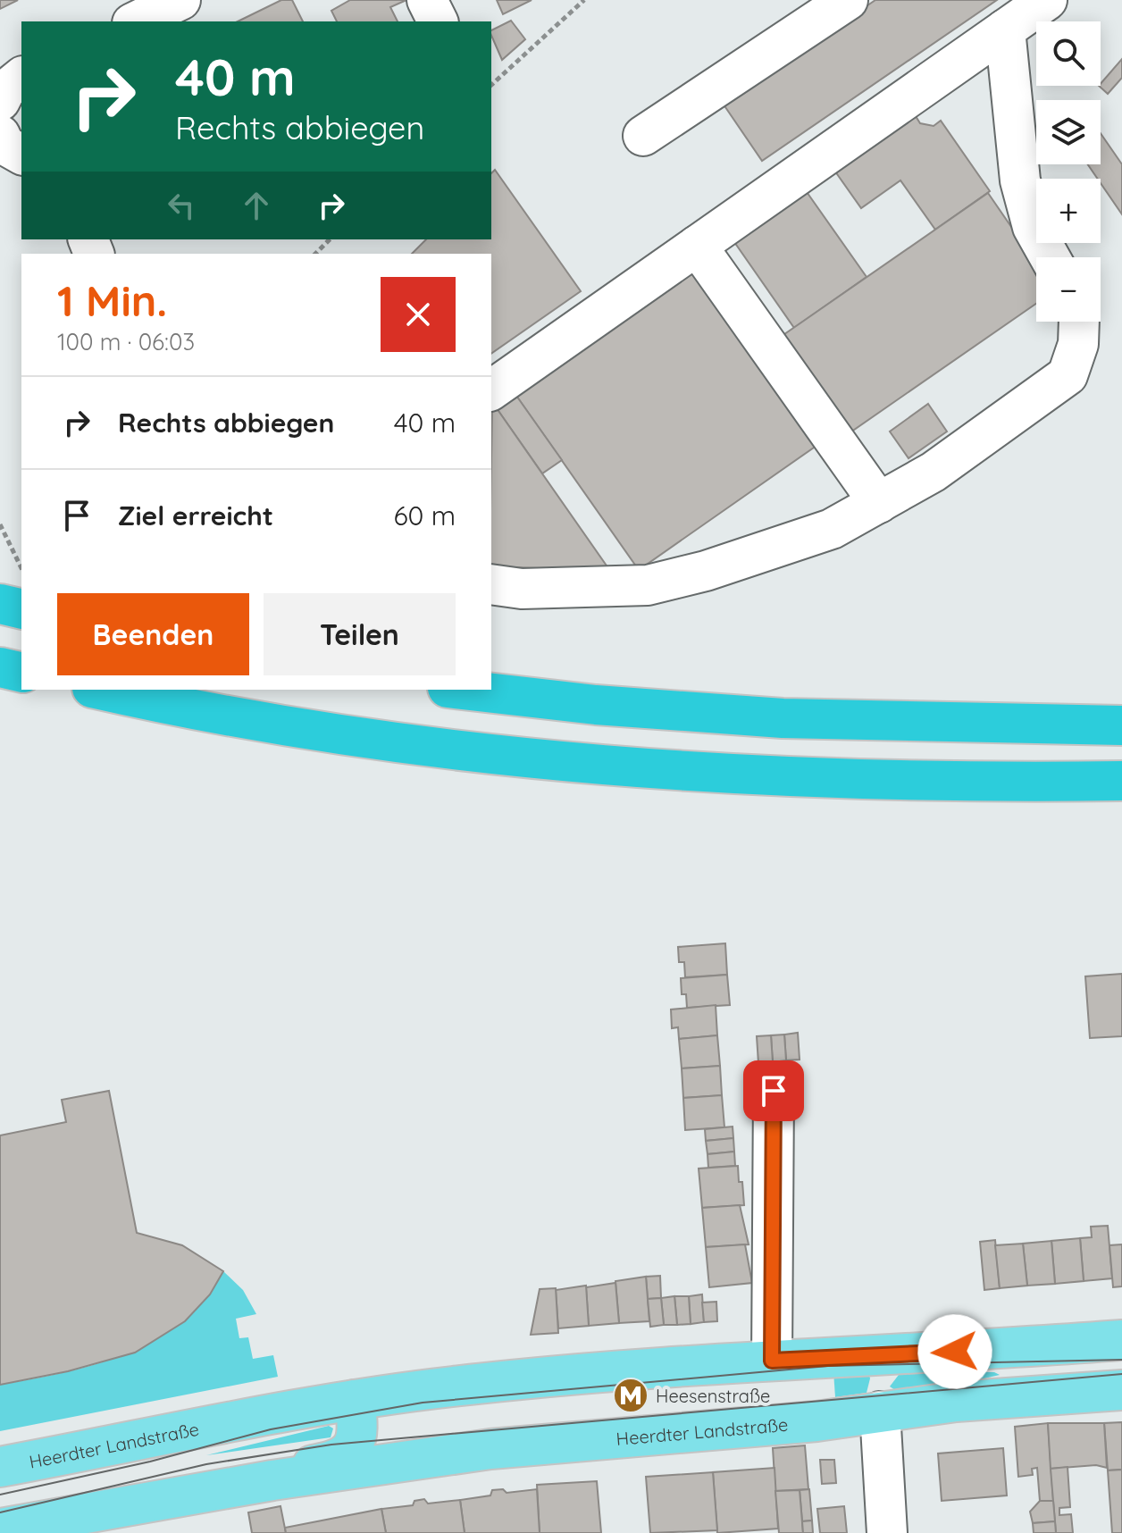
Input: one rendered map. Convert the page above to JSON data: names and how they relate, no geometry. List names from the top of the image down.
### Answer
{
  "streets": {
    "main road": ["Heerdter Landstraße"]
  },
  "places": {
    "metro station": ["Heesenstraße"]
  },
  "page": {
    "map_buttons": ["+", "−"],
    "turn": ["40 m", "Rechts abbiegen"],
    "heading": ["1 Min.", "100 m · 06:03"],
    "list": [
      {
        "name": "Rechts abbiegen",
        "value": "40 m"
      },
      {
        "name": "Ziel erreicht",
        "value": "60 m"
      }
    ],
    "buttons": ["Beenden", "Teilen"]
  }
}
